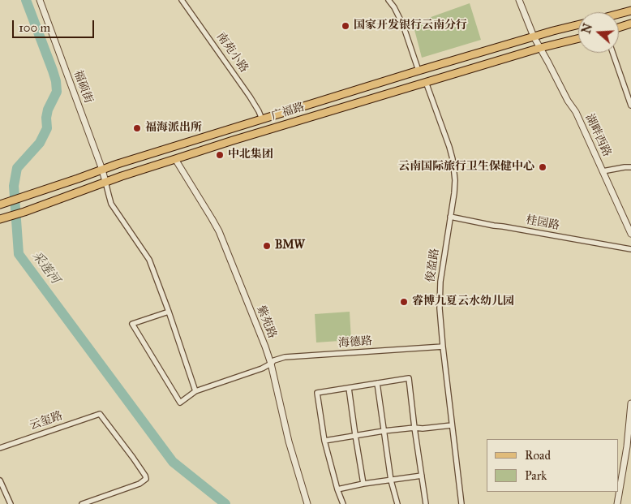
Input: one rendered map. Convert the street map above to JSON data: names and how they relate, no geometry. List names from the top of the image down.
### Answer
{
  "streets": {
    "main road": ["广福路"],
    "street": [
      "南苑小路",
      "福硕街",
      "湖畔西路",
      "桂园路",
      "俊盈路",
      "紫苑路",
      "海德路",
      "云玺路"
    ]
  },
  "crossings": [
    ["南苑小路", "广福路"],
    ["福硕街", "广福路"],
    ["广福路", "湖畔西路"],
    ["广福路", "俊盈路"],
    ["广福路", "紫苑路"],
    ["桂园路", "俊盈路"],
    ["俊盈路", "海德路"],
    ["紫苑路", "海德路"]
  ],
  "water": ["采莲河"],
  "places": [
    "国家开发银行云南分行",
    "福海派出所",
    "中北集团",
    "云南国际旅行卫生保健中心",
    "BMW",
    "睿博九夏云水幼儿园"
  ],
  "legend": ["Road", "Park"],
  "scale_bar": "100 m",
  "north": "left"
}
